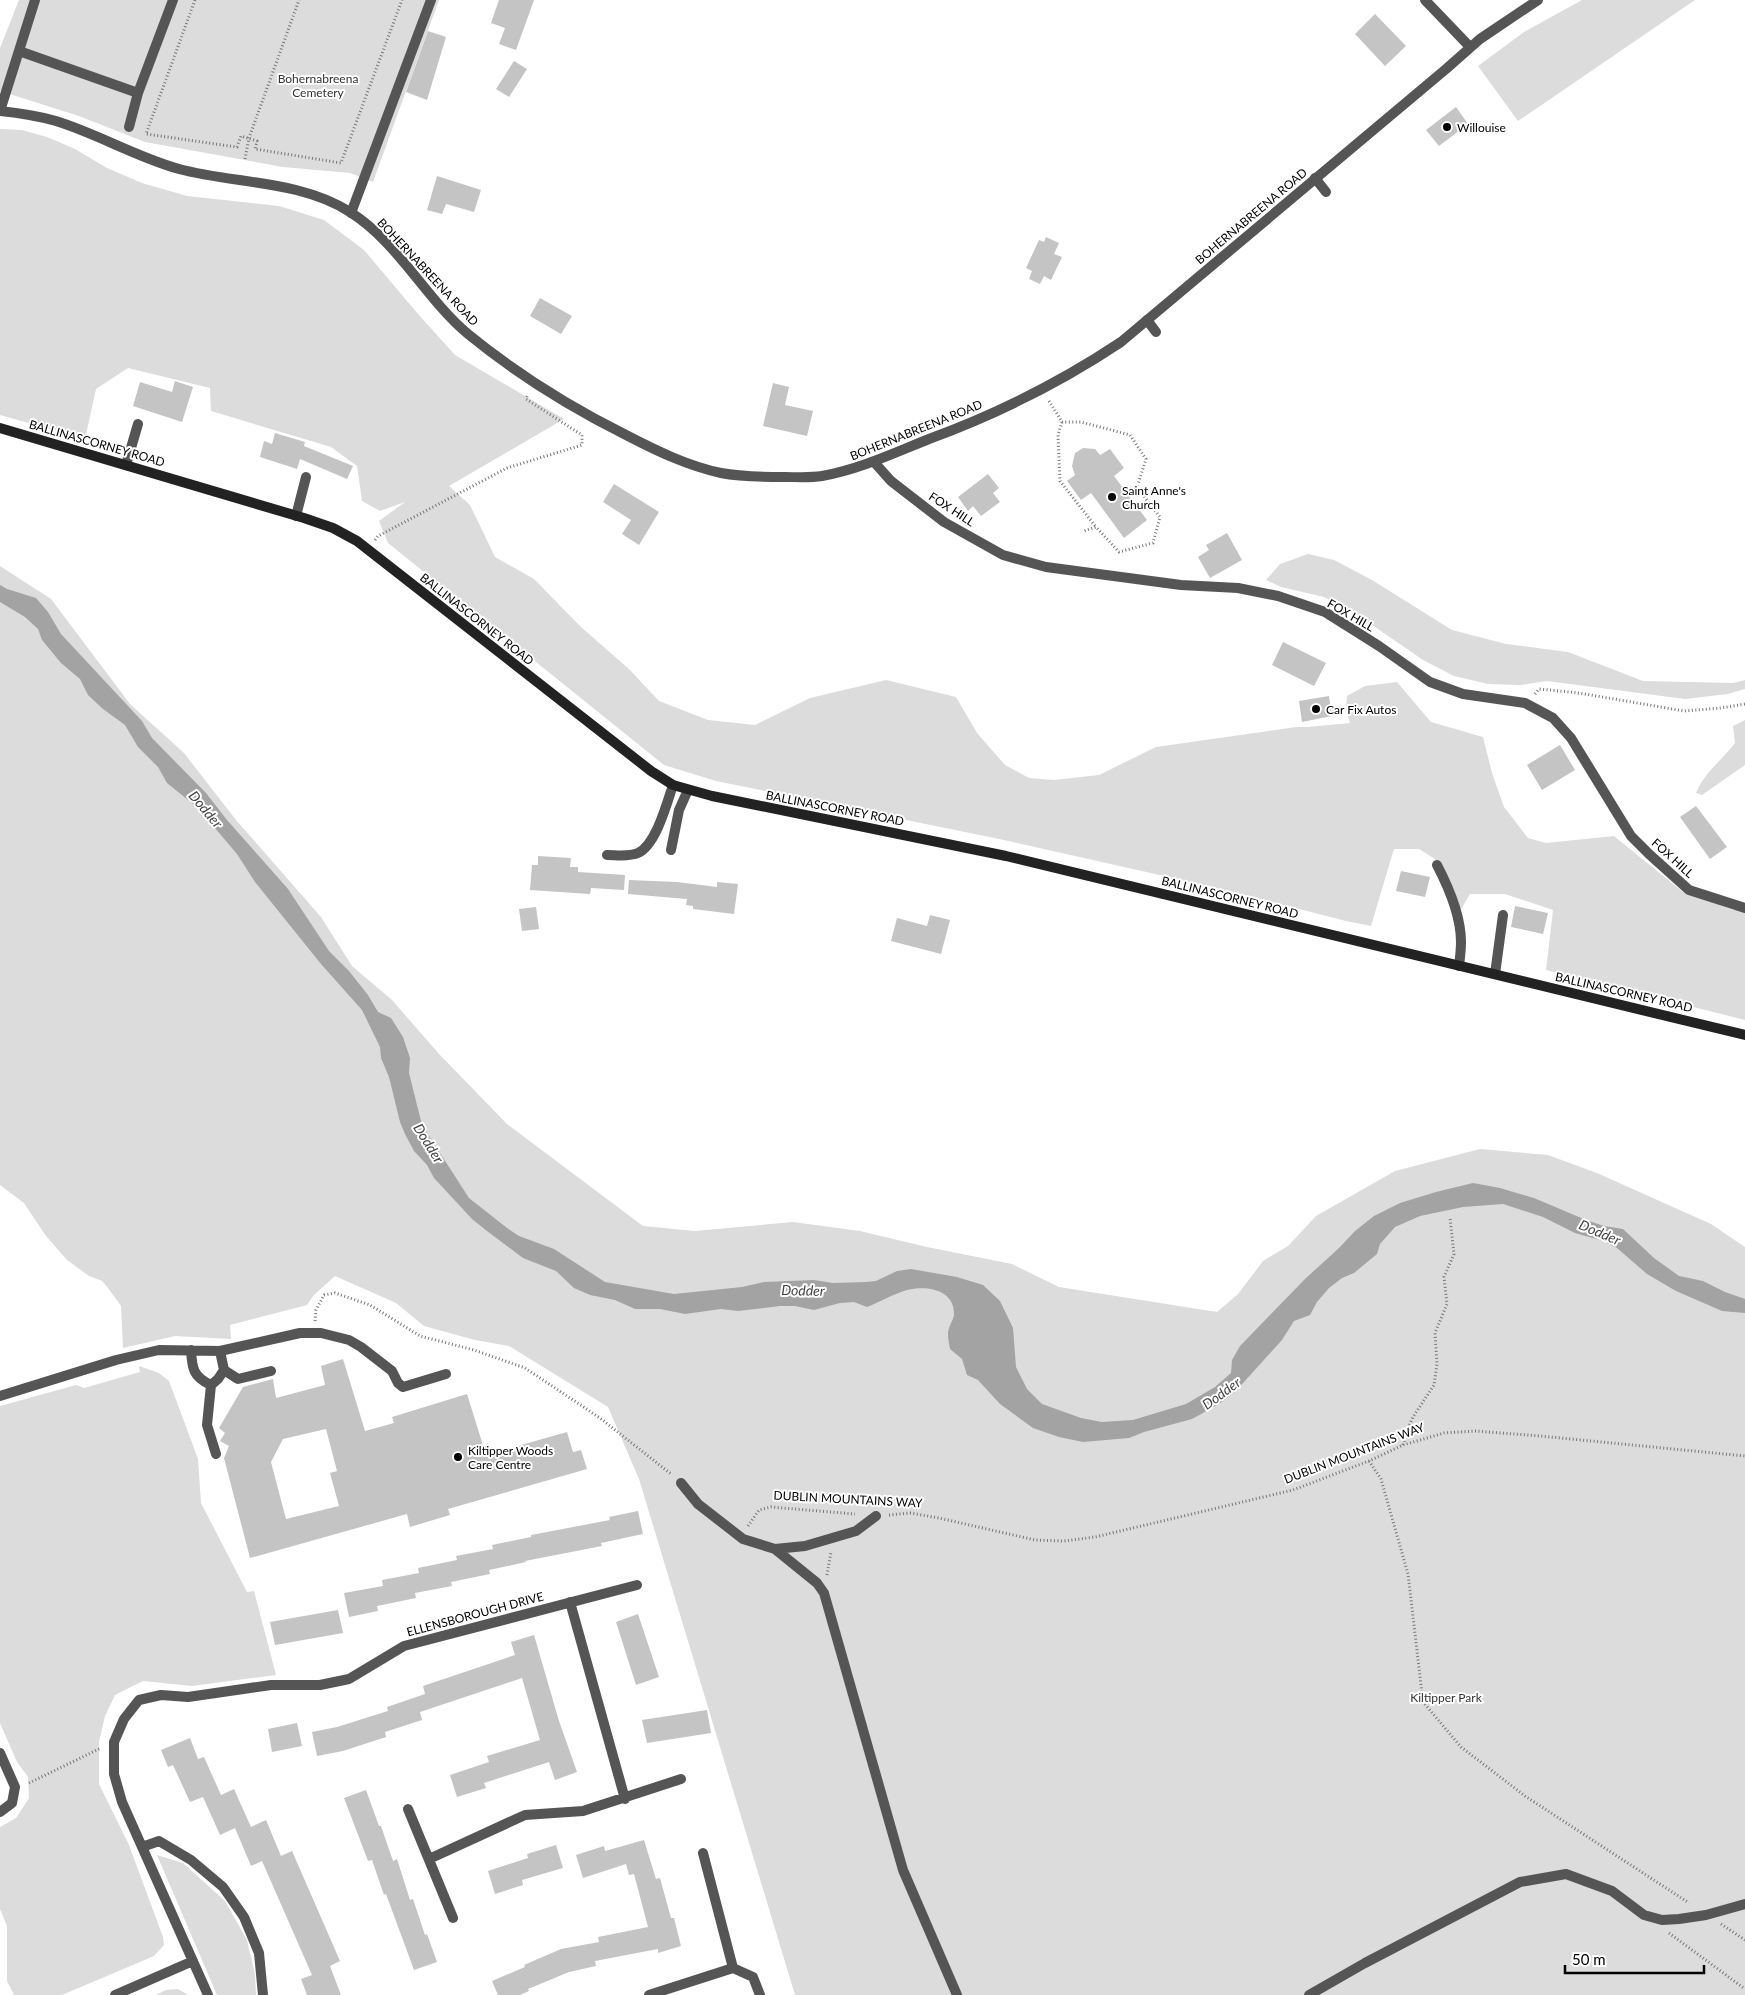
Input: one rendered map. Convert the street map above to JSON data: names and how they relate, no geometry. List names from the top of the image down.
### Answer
{
  "streets": {
    "main road": ["BALLINASCORNEY ROAD"],
    "street": ["BOHERNABREENA ROAD", "FOX HILL", "ELLENSBOROUGH DRIVE"],
    "path": ["DUBLIN MOUNTAINS WAY"]
  },
  "crossings": [
    ["BOHERNABREENA ROAD", "FOX HILL"]
  ],
  "water": ["Dodder"],
  "parks": ["Bohernabreena Cemetery", "Kiltipper Park"],
  "places": [
    "Willouise",
    "Saint Anne's Church",
    "Car Fix Autos",
    "Kiltipper Woods Care Centre"
  ],
  "scale_bar": "50 m"
}
